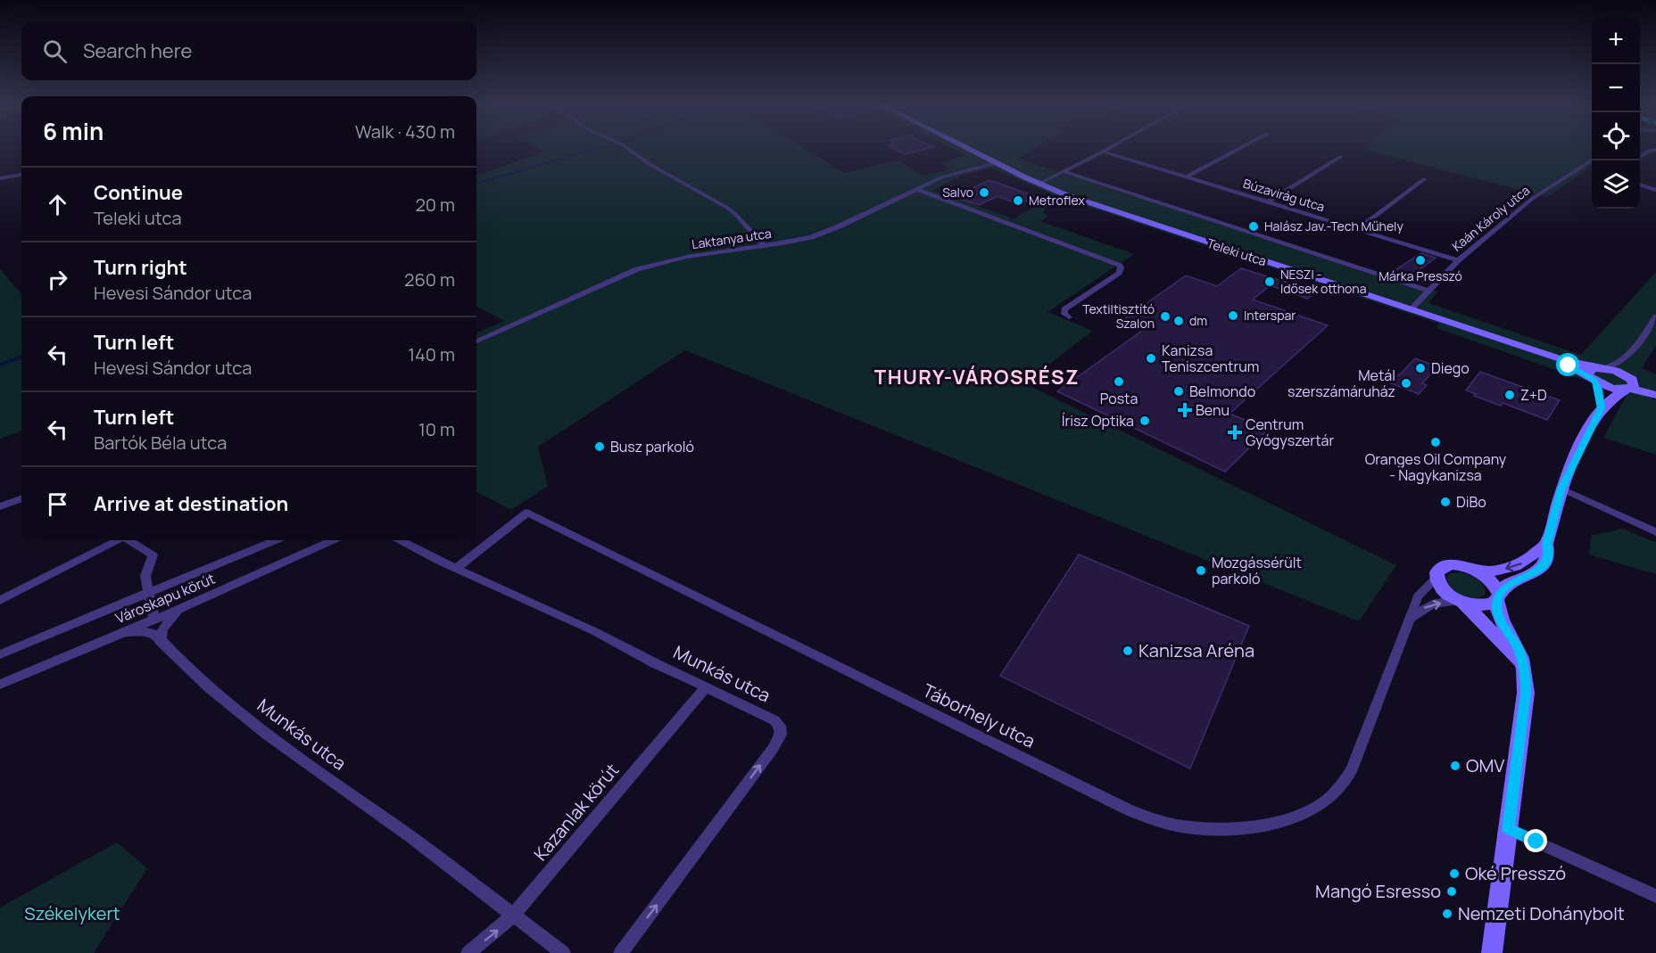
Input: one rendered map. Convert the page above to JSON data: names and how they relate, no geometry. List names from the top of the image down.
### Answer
{
  "streets": {
    "main road": ["Teleki utca"],
    "street": [
      "Búzavirág utca",
      "Kaán Károly utca",
      "Laktanya utca",
      "Városkapu körút",
      "Munkás utca",
      "Táborhely utca",
      "Kazanlak körút"
    ]
  },
  "crossings": [
    ["Búzavirág utca", "Kaán Károly utca"],
    ["Kaán Károly utca", "Teleki utca"],
    ["Laktanya utca", "Teleki utca"],
    ["Munkás utca", "Táborhely utca"],
    ["Munkás utca", "Kazanlak körút"]
  ],
  "districts": ["THURY-VÁROSRÉSZ"],
  "parks": ["Székelykert"],
  "places": {
    "other": [
      "Salvo",
      "Metroflex",
      "Halász Jav.-Tech Műhely",
      "Márka Presszó",
      "NESZI - Idősek otthona",
      "Interspar",
      "Textiltisztító Szalon",
      "dm",
      "Kanizsa Teniszcentrum",
      "Diego",
      "Posta",
      "Metál szerszámáruház",
      "Belmondo",
      "Z+D",
      "Írisz Optika",
      "Oranges Oil Company - Nagykanizsa",
      "Busz parkoló",
      "DiBo",
      "Mozgássérült parkoló",
      "Kanizsa Aréna",
      "OMV",
      "Oké Presszó",
      "Mangó Esresso",
      "Nemzeti Dohánybolt"
    ],
    "health": ["Benu", "Centrum Gyógyszertár"]
  },
  "page": {
    "map_buttons": ["+", "−"],
    "search": "Search here",
    "heading": ["6 min", "Walk · 430 m"],
    "list": [
      ["Continue", "Teleki utca", "20 m"],
      ["Turn right", "Hevesi Sándor utca", "260 m"],
      ["Turn left", "Hevesi Sándor utca", "140 m"],
      ["Turn left", "Bartók Béla utca", "10 m"],
      "Arrive at destination"
    ]
  }
}
